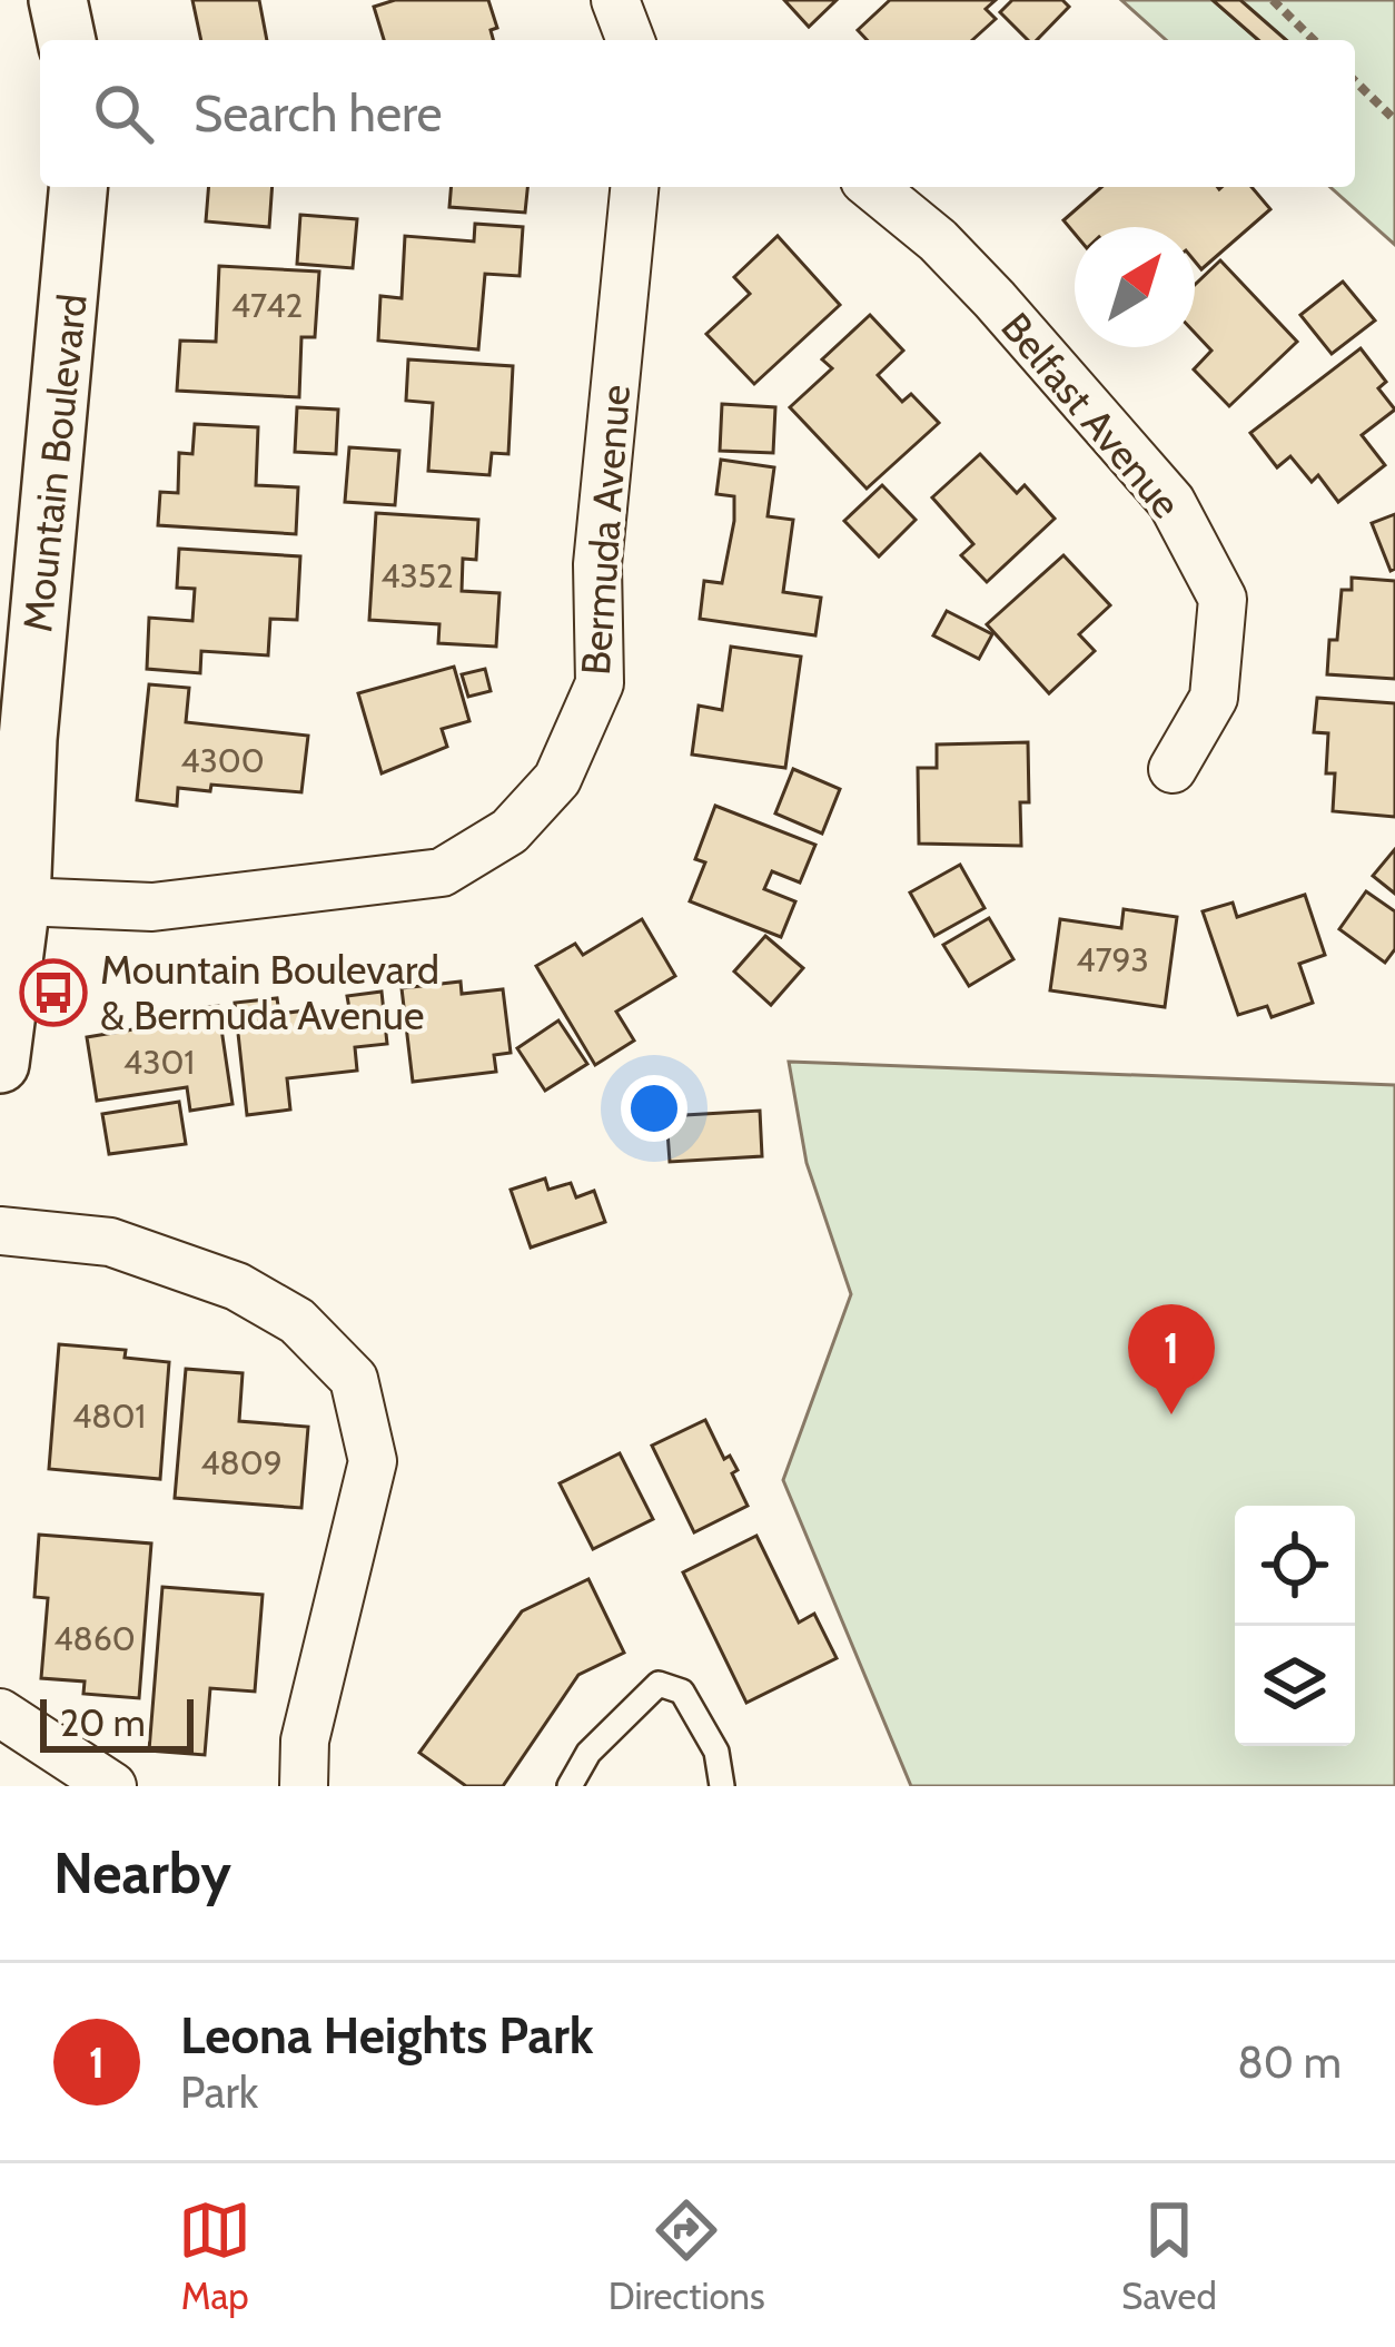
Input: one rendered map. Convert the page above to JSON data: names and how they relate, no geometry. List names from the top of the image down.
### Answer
{
  "streets": {
    "street": ["Belfast Avenue", "Mountain Boulevard", "Bermuda Avenue"]
  },
  "crossings": [
    ["Mountain Boulevard", "Bermuda Avenue"]
  ],
  "places": {
    "bus stop": ["Mountain Boulevard & Bermuda Avenue"]
  },
  "house_numbers": [
    "4742",
    "4352",
    "4300",
    "4793",
    "4301",
    "4801",
    "4809",
    "4860"
  ],
  "scale_bar": "20 m",
  "north": "top right",
  "page": {
    "search": "Search here",
    "pins": "1",
    "scale": "20 m",
    "heading": "Nearby",
    "list": [
      {
        "mark": "1",
        "name": "Leona Heights Park",
        "note": "Park",
        "value": "80 m"
      }
    ],
    "nav": ["Map", "Directions", "Saved"]
  }
}
